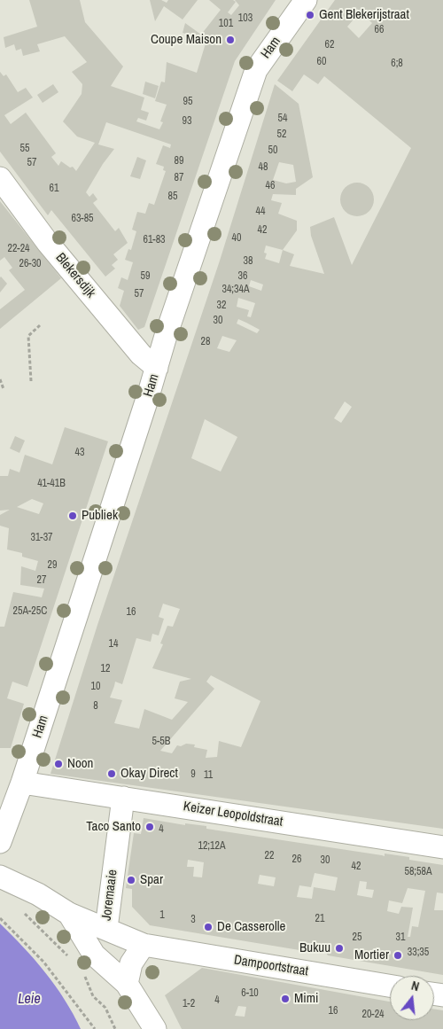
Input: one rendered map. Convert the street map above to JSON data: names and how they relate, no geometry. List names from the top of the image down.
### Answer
{
  "streets": {
    "street": [
      "Ham",
      "Blekersdijk",
      "Keizer Leopoldstraat",
      "Joremaaie",
      "Dampoortstraat"
    ]
  },
  "crossings": [
    ["Ham", "Blekersdijk"],
    ["Ham", "Keizer Leopoldstraat"],
    ["Keizer Leopoldstraat", "Joremaaie"],
    ["Joremaaie", "Dampoortstraat"]
  ],
  "water": ["Leie"],
  "places": [
    "Gent Blekerijstraat",
    "Coupe Maison",
    "Publiek",
    "Noon",
    "Okay Direct",
    "Taco Santo",
    "Spar",
    "De Casserolle",
    "Bukuu",
    "Mortier",
    "Mimi"
  ],
  "house_numbers": [
    "103",
    "101",
    "66",
    "62",
    "60",
    "6;8",
    "95",
    "54",
    "93",
    "52",
    "55",
    "50",
    "89",
    "57",
    "48",
    "87",
    "46",
    "61",
    "85",
    "44",
    "63-85",
    "42",
    "40",
    "61-83",
    "22-24",
    "38",
    "26-30",
    "59",
    "36",
    "34;34A",
    "57",
    "32",
    "30",
    "28",
    "43",
    "41-41B",
    "31-37",
    "29",
    "27",
    "25A-25C",
    "16",
    "14",
    "12",
    "10",
    "8",
    "5-5B",
    "9",
    "11",
    "4",
    "12;12A",
    "22",
    "26",
    "30",
    "42",
    "58;58A",
    "1",
    "21",
    "3",
    "25",
    "31",
    "33;35",
    "6-10",
    "4",
    "1-2",
    "16",
    "20-24"
  ],
  "north": "top"
}
